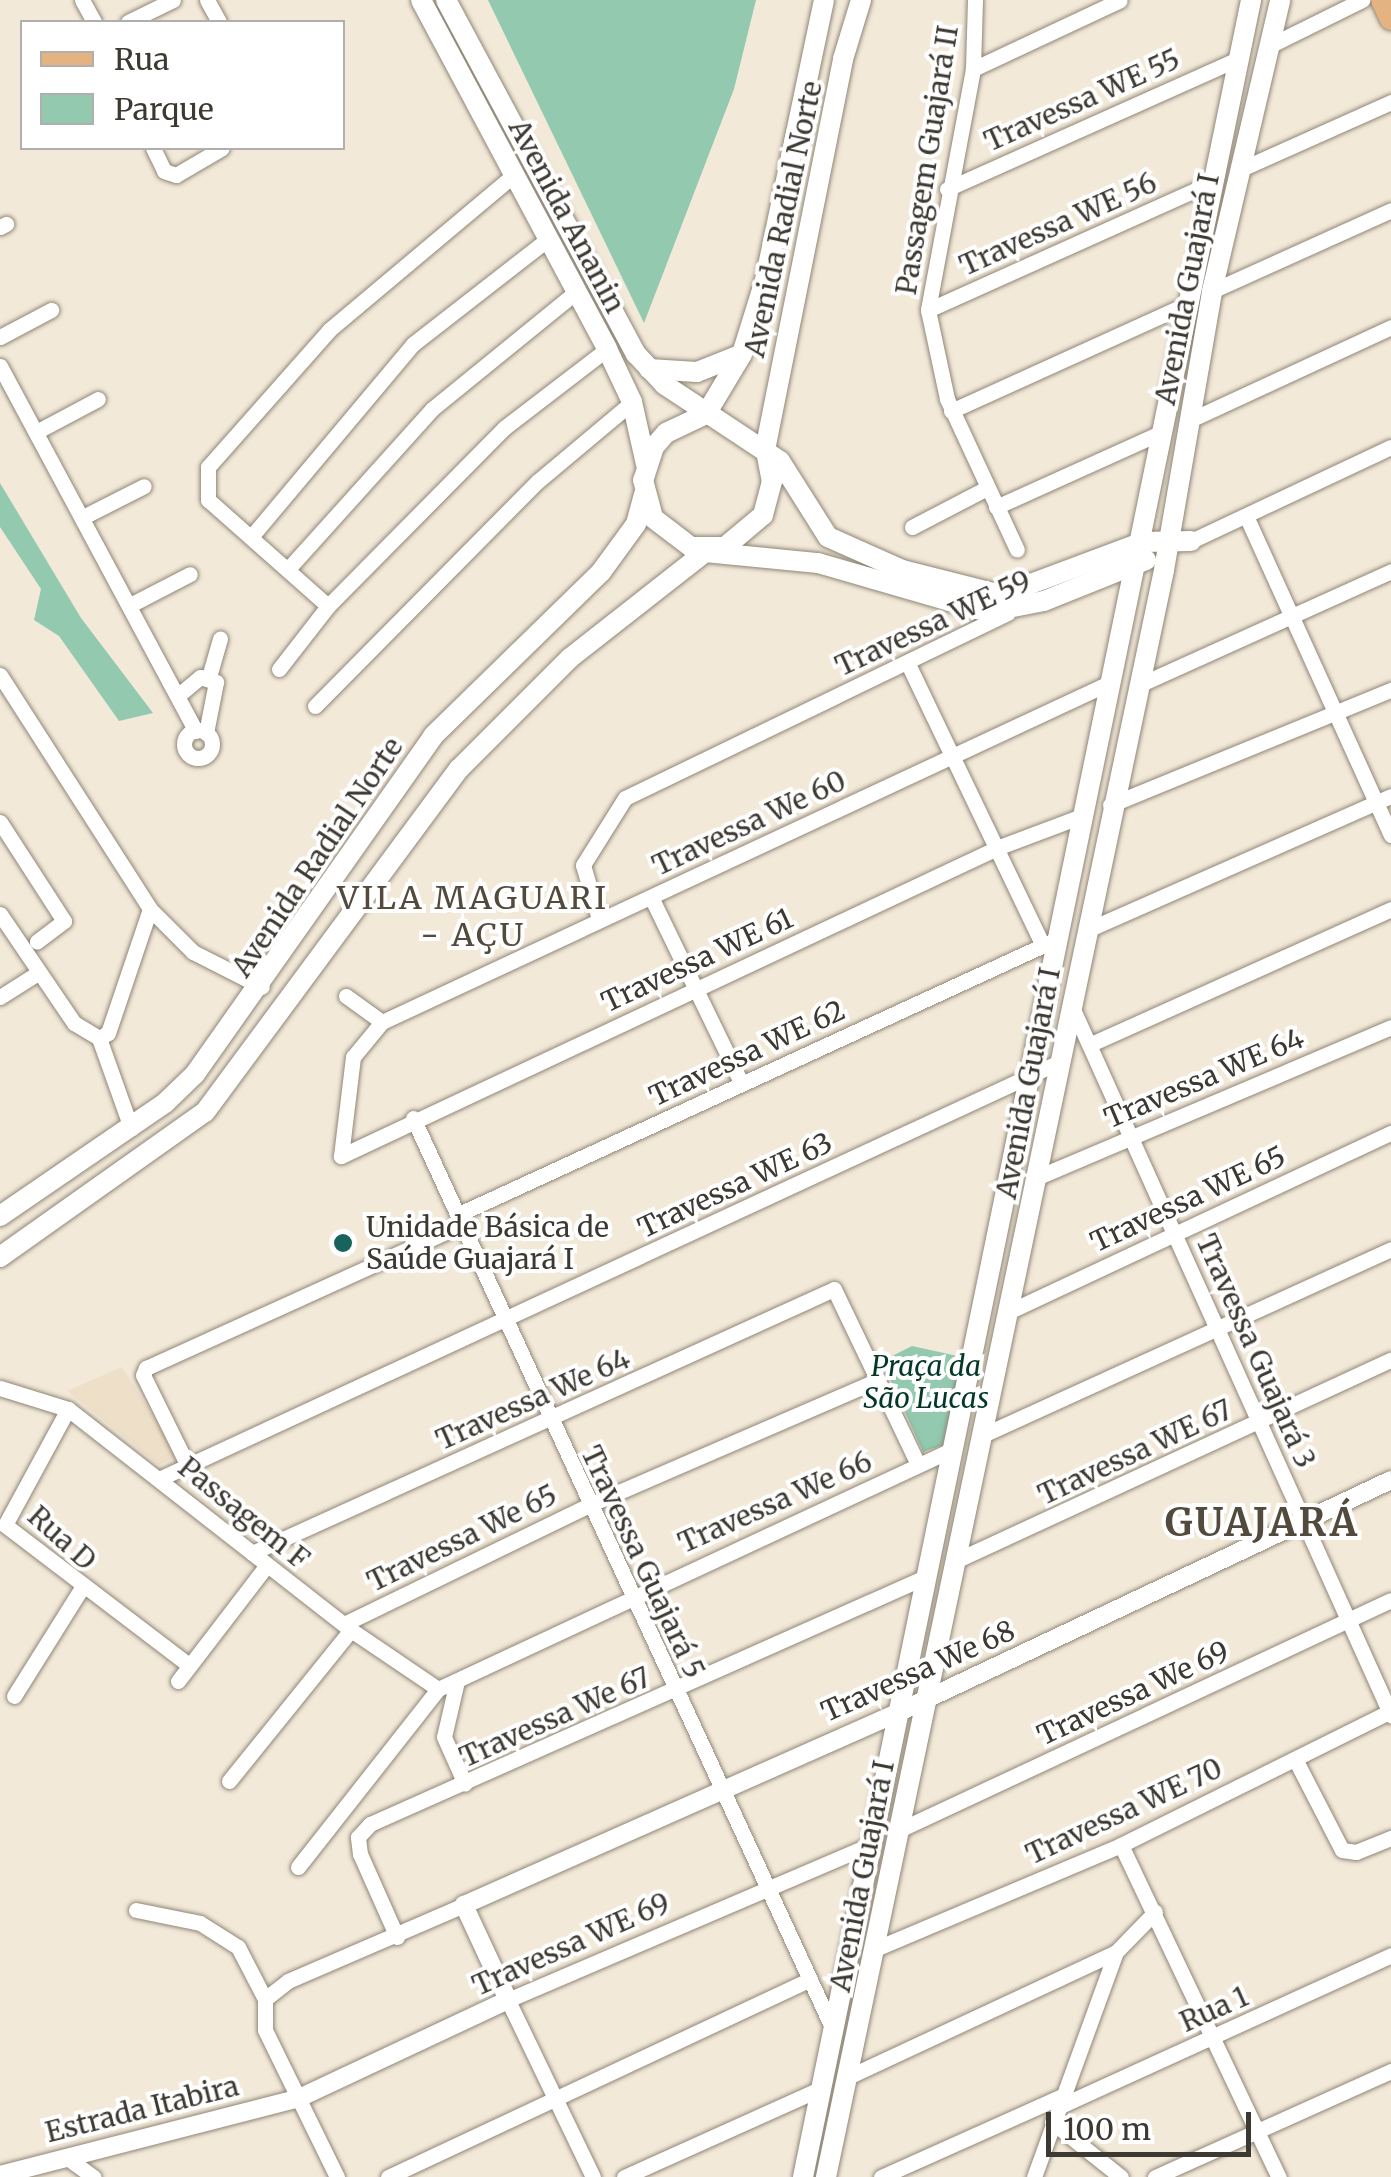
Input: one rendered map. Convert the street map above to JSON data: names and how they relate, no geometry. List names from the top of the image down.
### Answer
{
  "streets": {
    "main road": [
      "Avenida Ananin",
      "Avenida Radial Norte",
      "Avenida Guajará I",
      "Travessa WE 59"
    ],
    "street": [
      "Travessa WE 55",
      "Passagem Guajará II",
      "Travessa WE 56",
      "Travessa We 60",
      "Travessa WE 61",
      "Travessa WE 62",
      "Travessa WE 64",
      "Travessa WE 63",
      "Travessa WE 65",
      "Travessa Guajará 3",
      "Travessa We 64",
      "Travessa WE 67",
      "Travessa We 66",
      "Passagem F",
      "Rua D",
      "Travessa We 65",
      "Travessa Guajará 5",
      "Travessa We 68",
      "Travessa We 69",
      "Travessa We 67",
      "Travessa WE 70",
      "Travessa WE 69",
      "Rua 1",
      "Estrada Itabira"
    ]
  },
  "crossings": [
    ["Travessa WE 55", "Passagem Guajará II"],
    ["Travessa WE 55", "Avenida Guajará I"],
    ["Passagem Guajará II", "Travessa WE 56"],
    ["Avenida Ananin", "Avenida Radial Norte"],
    ["Travessa WE 56", "Avenida Guajará I"],
    ["Avenida Guajará I", "Travessa WE 59"],
    ["Avenida Guajará I", "Travessa We 60"],
    ["Avenida Guajará I", "Travessa WE 61"],
    ["Avenida Guajará I", "Travessa WE 62"],
    ["Avenida Guajará I", "Travessa WE 64"],
    ["Avenida Guajará I", "Travessa WE 63"],
    ["Avenida Guajará I", "Travessa WE 65"],
    ["Avenida Guajará I", "Travessa Guajará 3"],
    ["Avenida Guajará I", "Travessa WE 67"],
    ["Avenida Guajará I", "Travessa We 66"],
    ["Avenida Guajará I", "Travessa Guajará 5"],
    ["Avenida Guajará I", "Travessa We 68"],
    ["Avenida Guajará I", "Travessa We 69"],
    ["Avenida Guajará I", "Travessa We 67"],
    ["Avenida Guajará I", "Travessa WE 70"],
    ["Avenida Guajará I", "Travessa WE 69"],
    ["Travessa WE 59", "Travessa We 60"],
    ["Travessa We 60", "Travessa WE 61"],
    ["Travessa WE 61", "Travessa Guajará 5"],
    ["Travessa WE 62", "Travessa WE 63"],
    ["Travessa WE 62", "Travessa Guajará 5"],
    ["Travessa WE 64", "Travessa Guajará 3"],
    ["Travessa WE 63", "Passagem F"],
    ["Travessa WE 63", "Travessa Guajará 5"],
    ["Travessa WE 65", "Travessa Guajará 3"],
    ["Travessa Guajará 3", "Travessa WE 67"],
    ["Travessa Guajará 3", "Travessa We 68"],
    ["Travessa Guajará 3", "Travessa We 69"],
    ["Travessa Guajará 3", "Travessa WE 70"],
    ["Travessa We 64", "Passagem F"],
    ["Travessa We 64", "Travessa We 65"],
    ["Travessa We 64", "Travessa Guajará 5"],
    ["Travessa We 66", "Travessa Guajará 5"],
    ["Passagem F", "Rua D"],
    ["Passagem F", "Travessa We 65"],
    ["Travessa We 65", "Travessa Guajará 5"],
    ["Travessa Guajará 5", "Travessa We 68"],
    ["Travessa Guajará 5", "Travessa We 67"],
    ["Travessa Guajará 5", "Travessa WE 69"],
    ["Travessa WE 69", "Estrada Itabira"]
  ],
  "districts": ["VILA MAGUARI - AÇU", "GUAJARÁ"],
  "parks": ["Praça da São Lucas"],
  "places": ["Unidade Básica de Saúde Guajará I"],
  "legend": ["Rua", "Parque"],
  "scale_bar": "100 m"
}
